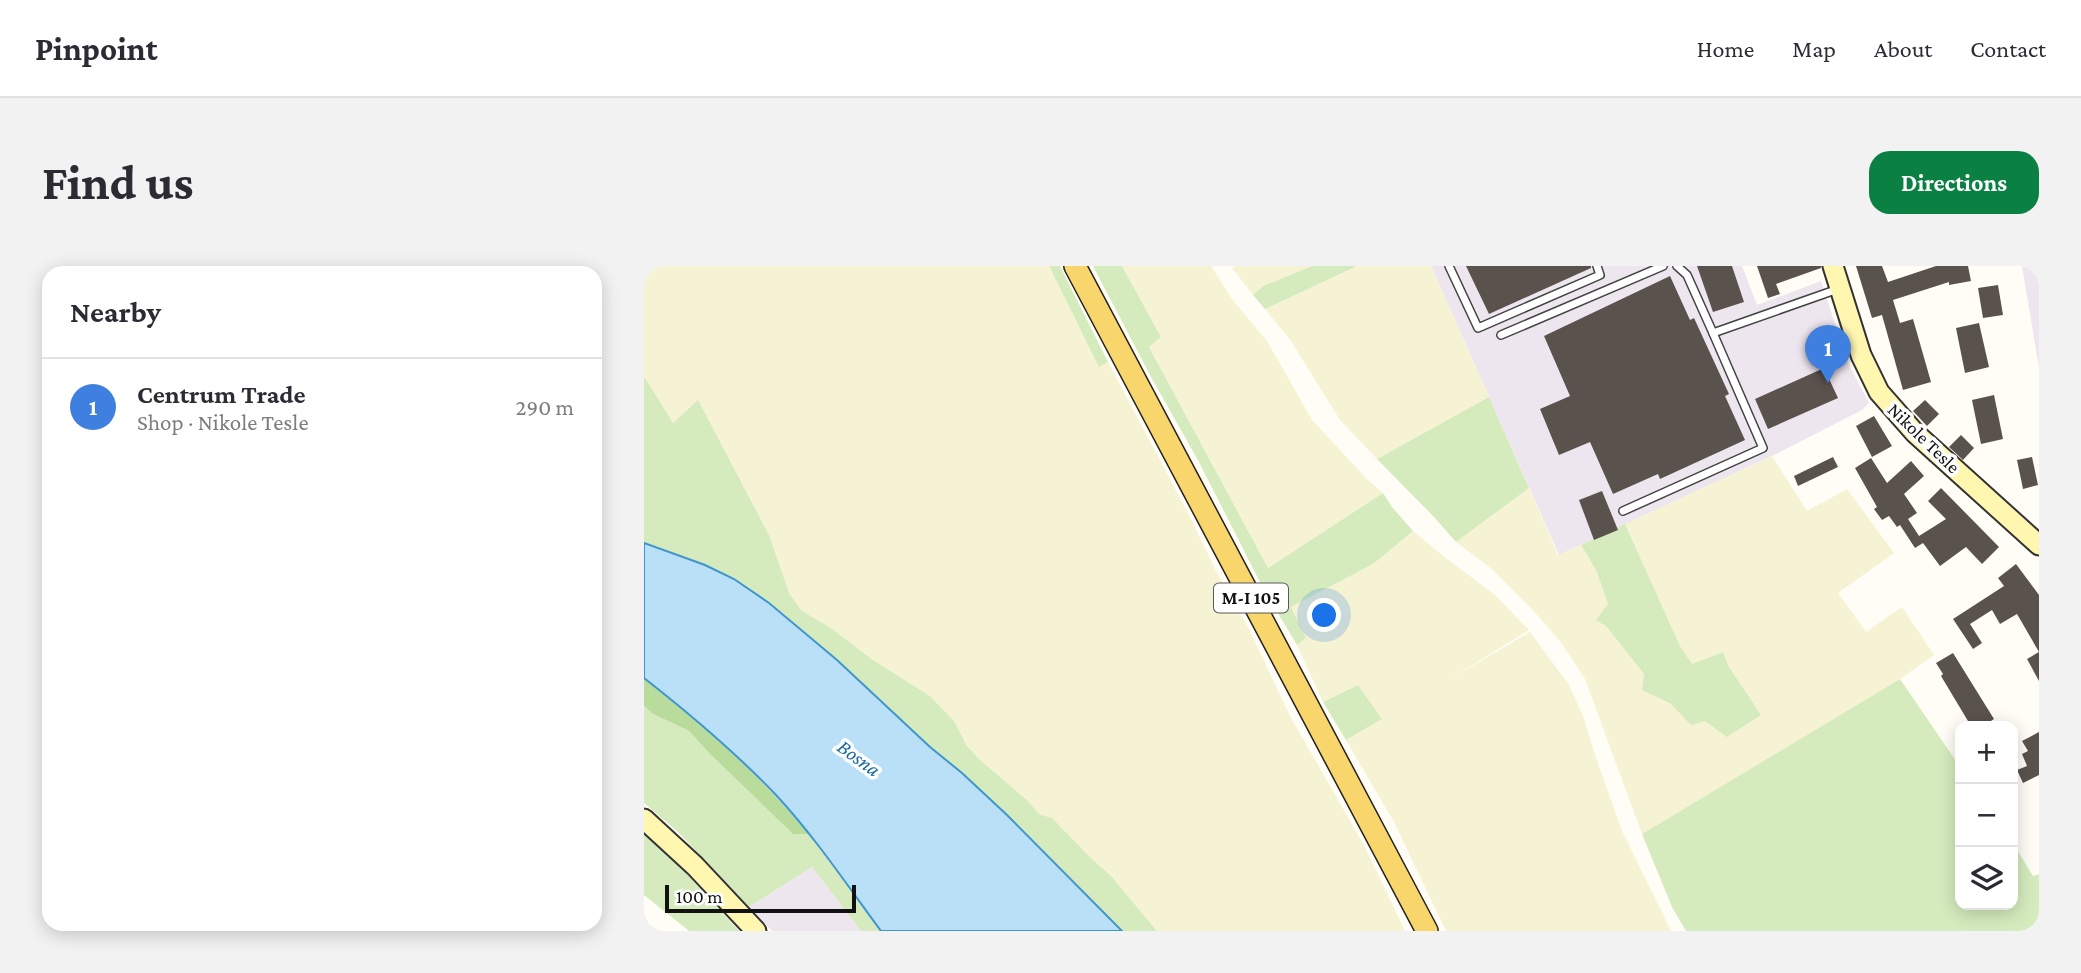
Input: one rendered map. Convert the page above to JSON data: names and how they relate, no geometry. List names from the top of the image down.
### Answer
{
  "streets": {
    "main road": ["M-I 105"],
    "street": ["Nikole Tesle"]
  },
  "water": ["Bosna"],
  "scale_bar": "100 m",
  "page": {
    "header": "Pinpoint",
    "nav": [
      "Home",
      "Map",
      "About",
      "Contact"
    ],
    "buttons": "Directions",
    "title": "Find us",
    "heading": "Nearby",
    "pins": "1",
    "list": [
      {
        "mark": "1",
        "name": "Centrum Trade",
        "note": "Shop · Nikole Tesle",
        "value": "290 m"
      }
    ],
    "map_buttons": ["+", "−"],
    "scale": "100 m"
  }
}
